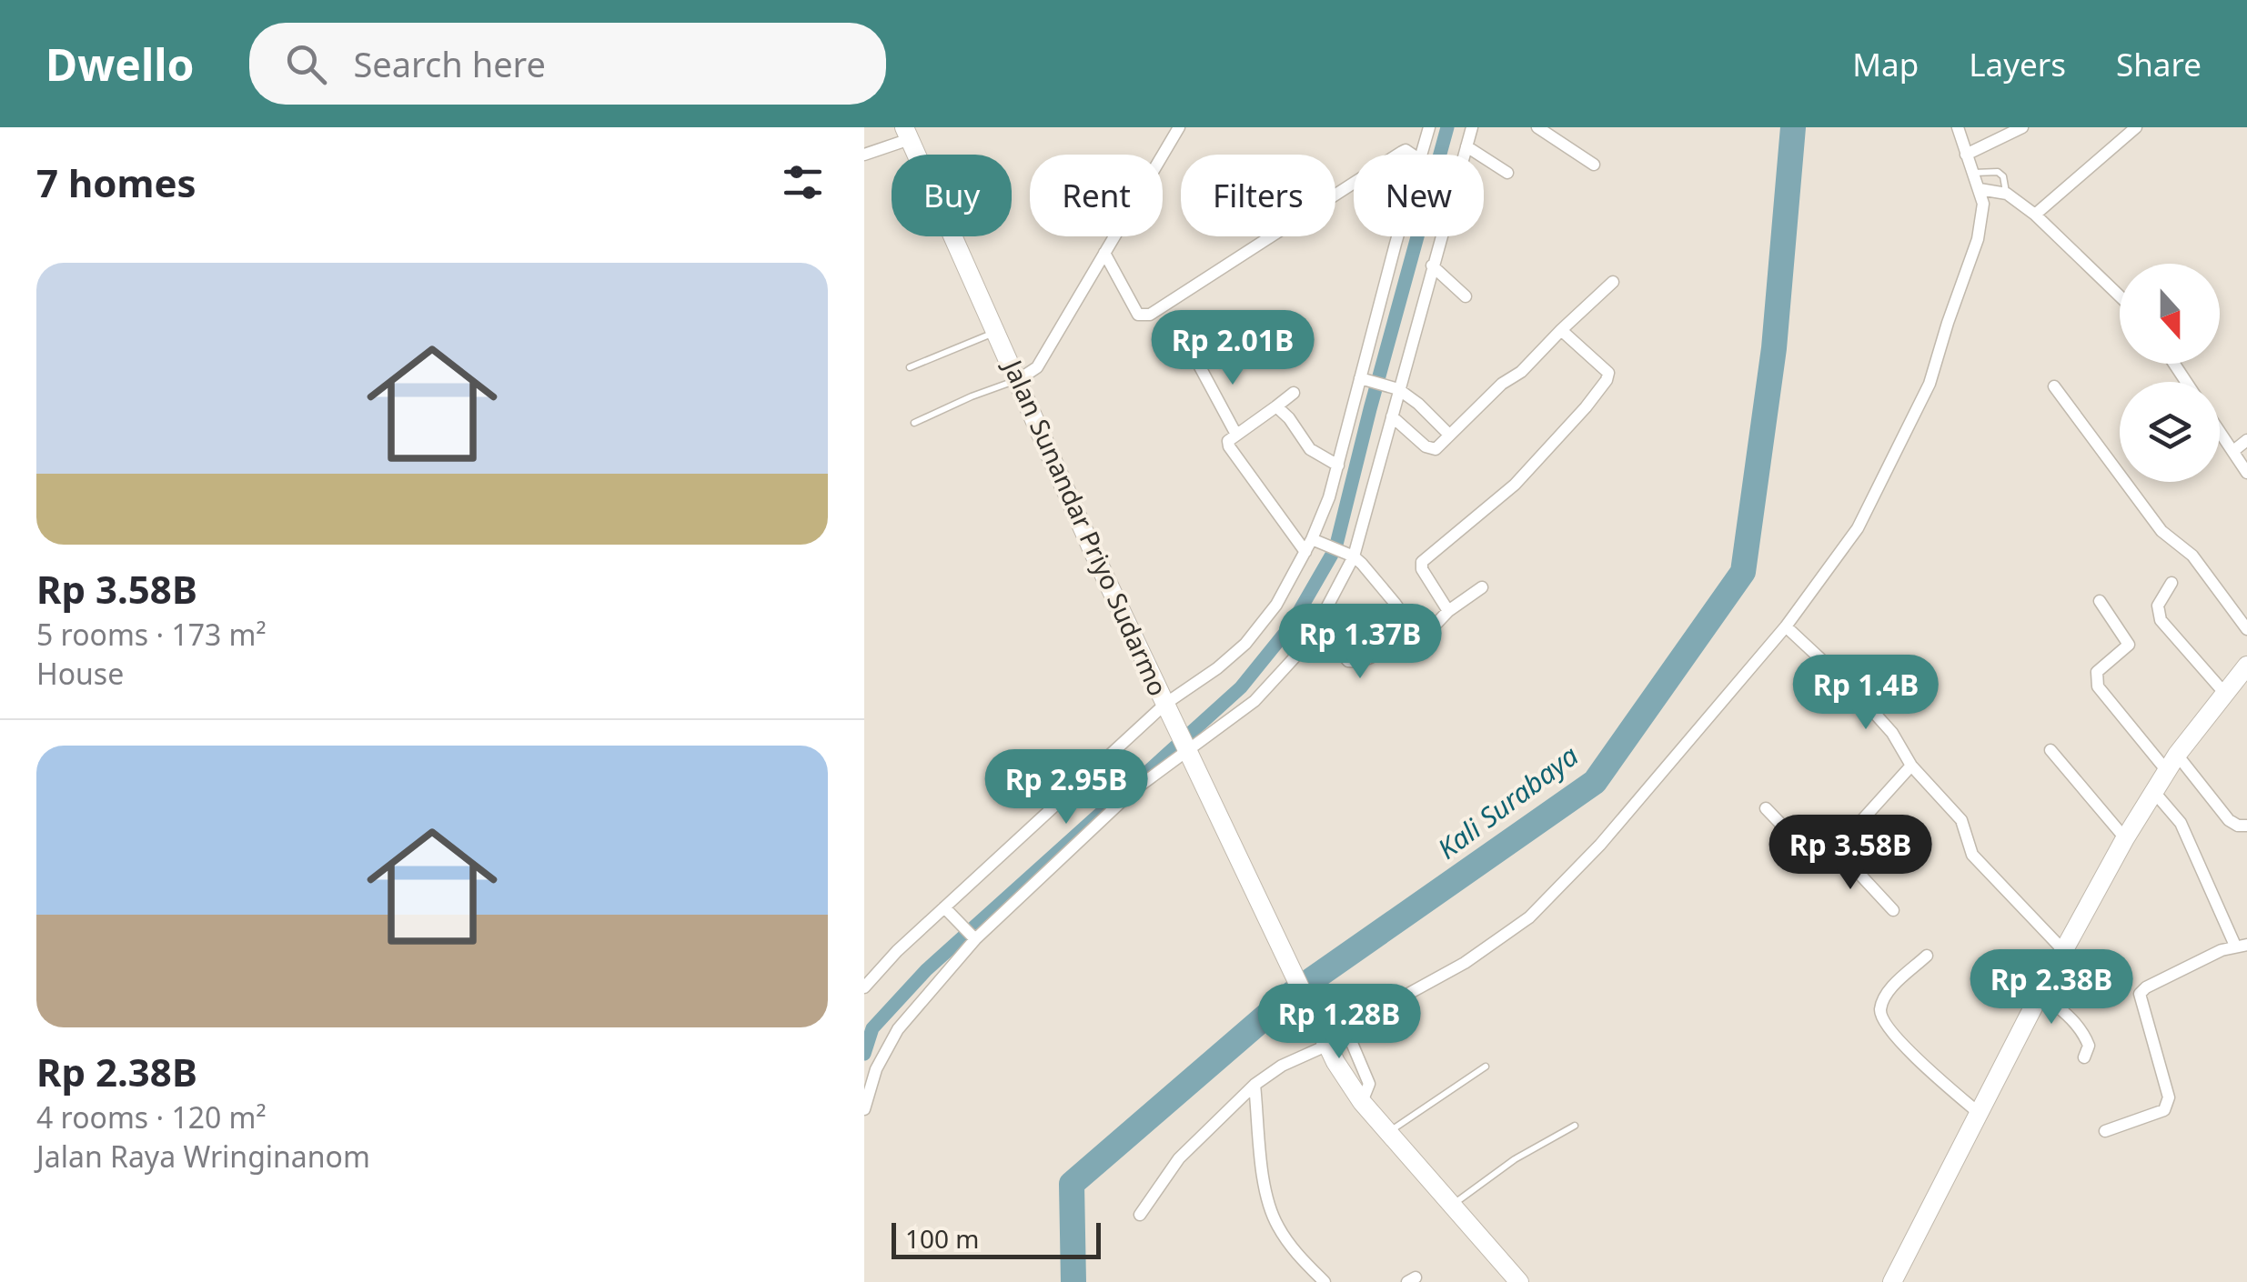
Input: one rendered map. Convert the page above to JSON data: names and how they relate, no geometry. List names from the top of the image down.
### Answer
{
  "streets": {
    "main road": ["Jalan Sunandar Priyo Sudarmo"]
  },
  "water": ["Kali Surabaya"],
  "scale_bar": "100 m",
  "north": "bottom",
  "page": {
    "header": "Dwello",
    "search": "Search here",
    "nav": ["Map", "Layers", "Share"],
    "heading": "7 homes",
    "chip": [
      "Buy",
      "Rent",
      "Filters",
      "New"
    ],
    "list": [
      {
        "name": "Rp 3.58B",
        "note": "5 rooms · 173 m² · House"
      },
      {
        "name": "Rp 2.38B",
        "note": "4 rooms · 120 m² · Jalan Raya Wringinanom"
      }
    ],
    "price": [
      "Rp 2.01B",
      "Rp 1.37B",
      "Rp 1.4B",
      "Rp 2.95B",
      "Rp 3.58B",
      "Rp 2.38B",
      "Rp 1.28B"
    ],
    "scale": "100 m"
  }
}
